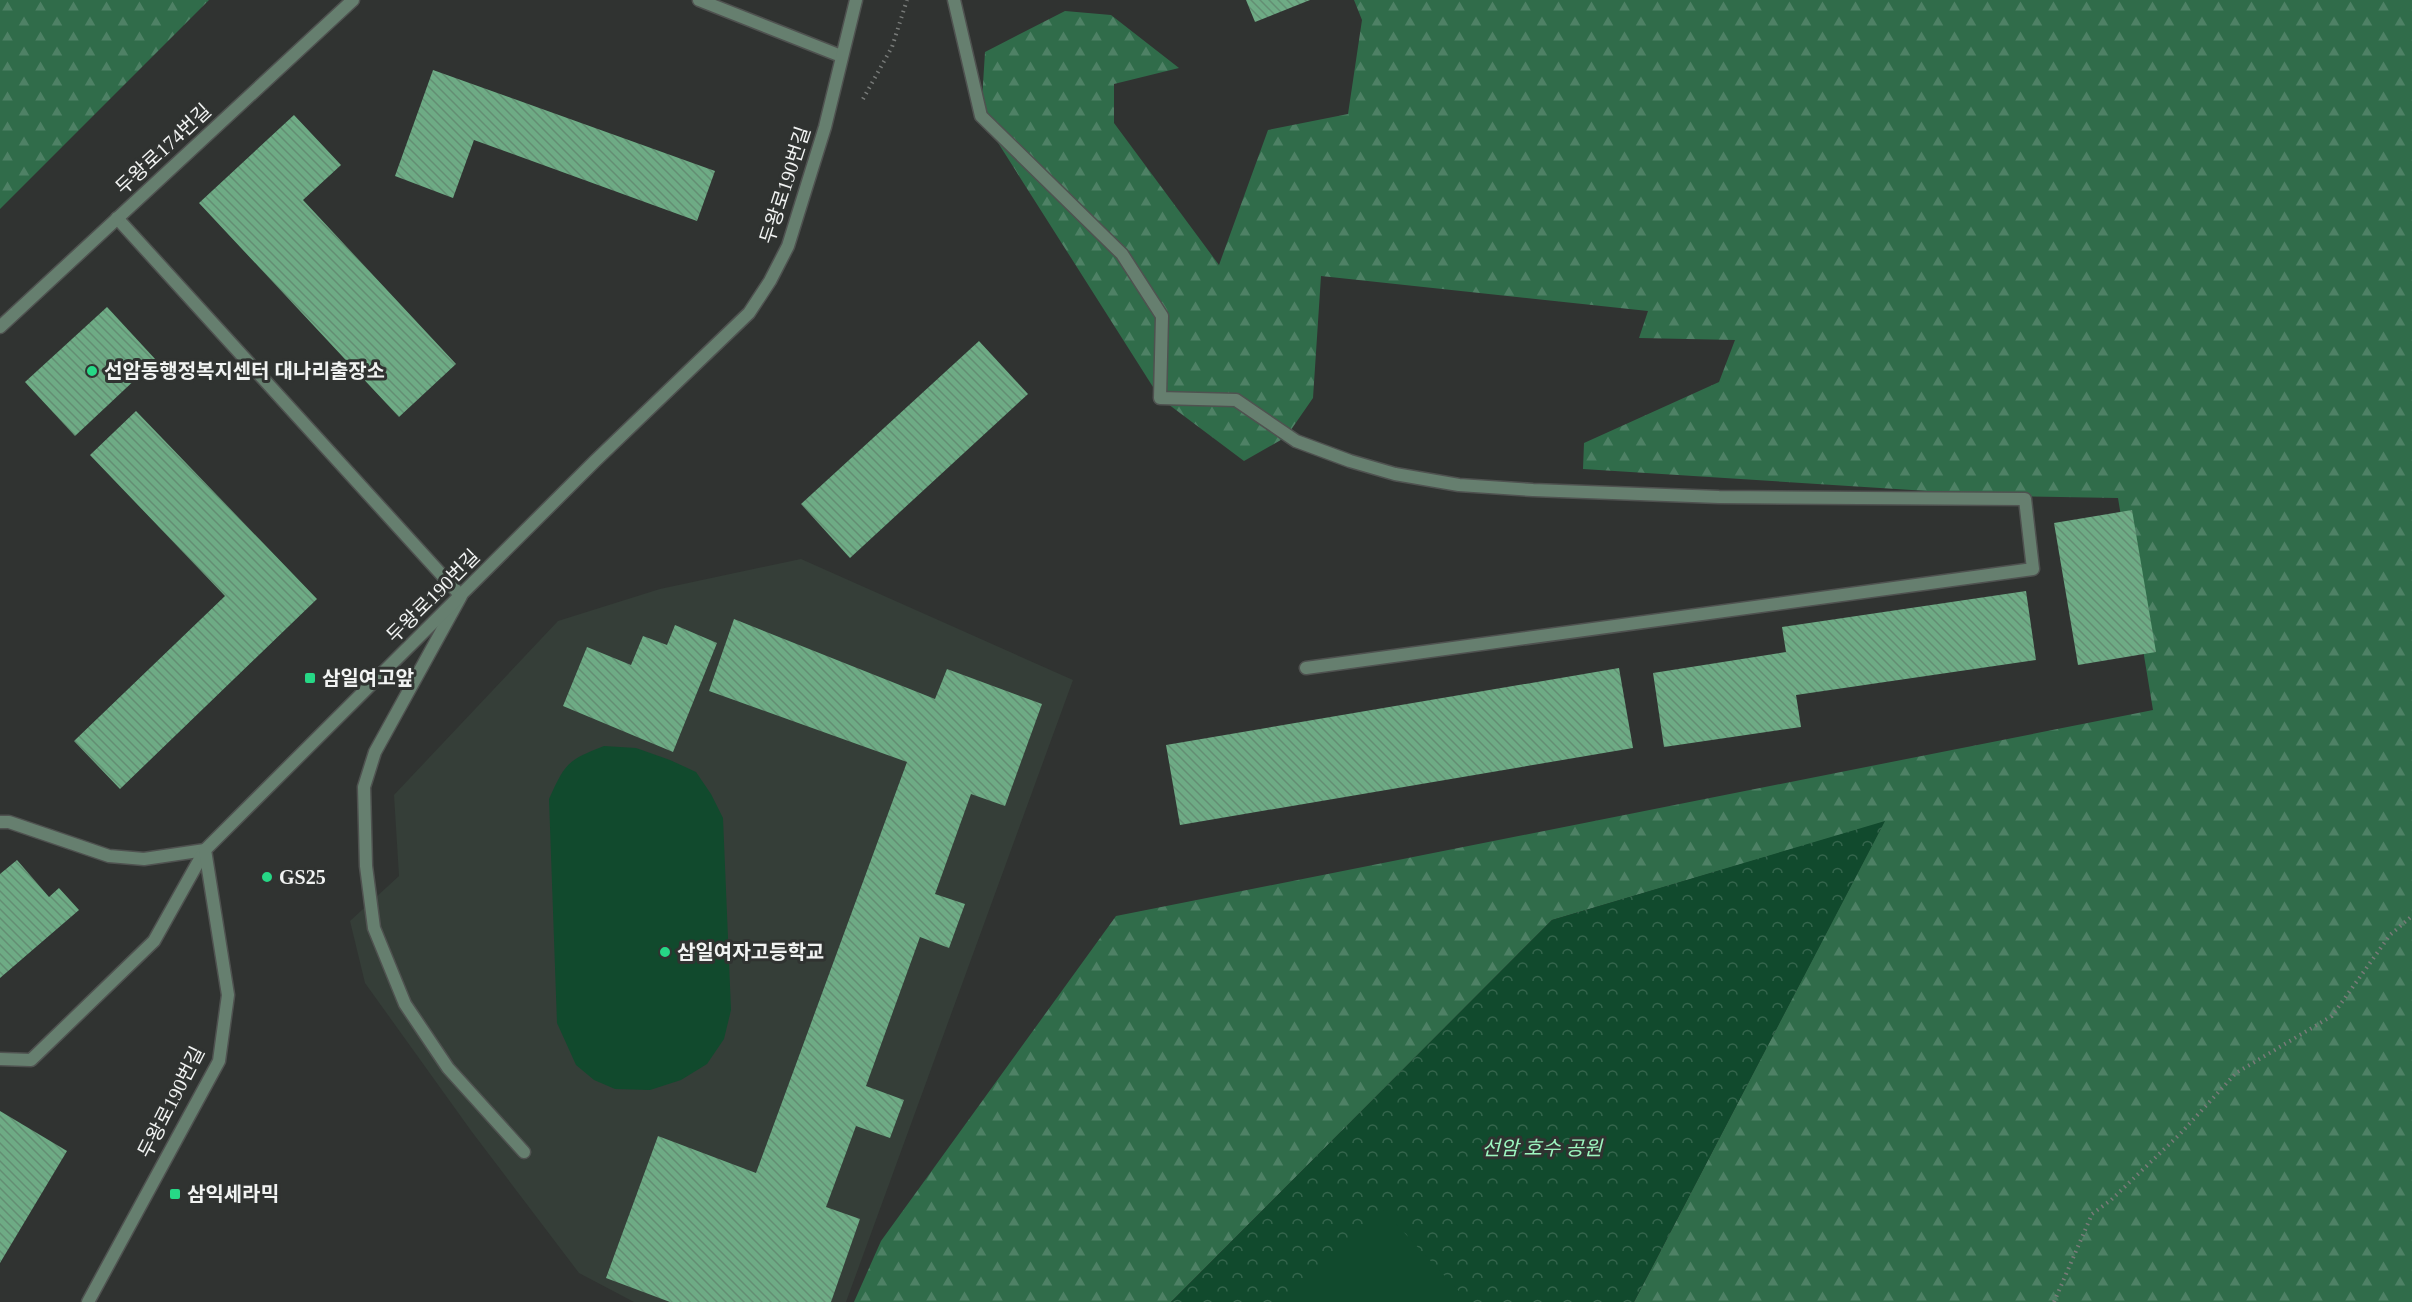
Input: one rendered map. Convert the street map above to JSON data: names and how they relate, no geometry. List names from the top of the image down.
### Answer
{
  "streets": {
    "street": ["두왕로174번길", "두왕로190번길"]
  },
  "parks": ["선암 호수 공원"],
  "places": {
    "other": ["선암동행정복지센터 대나리출장소", "GS25", "삼일여자고등학교"],
    "transit": ["삼일여고앞", "삼익세라믹"]
  }
}
